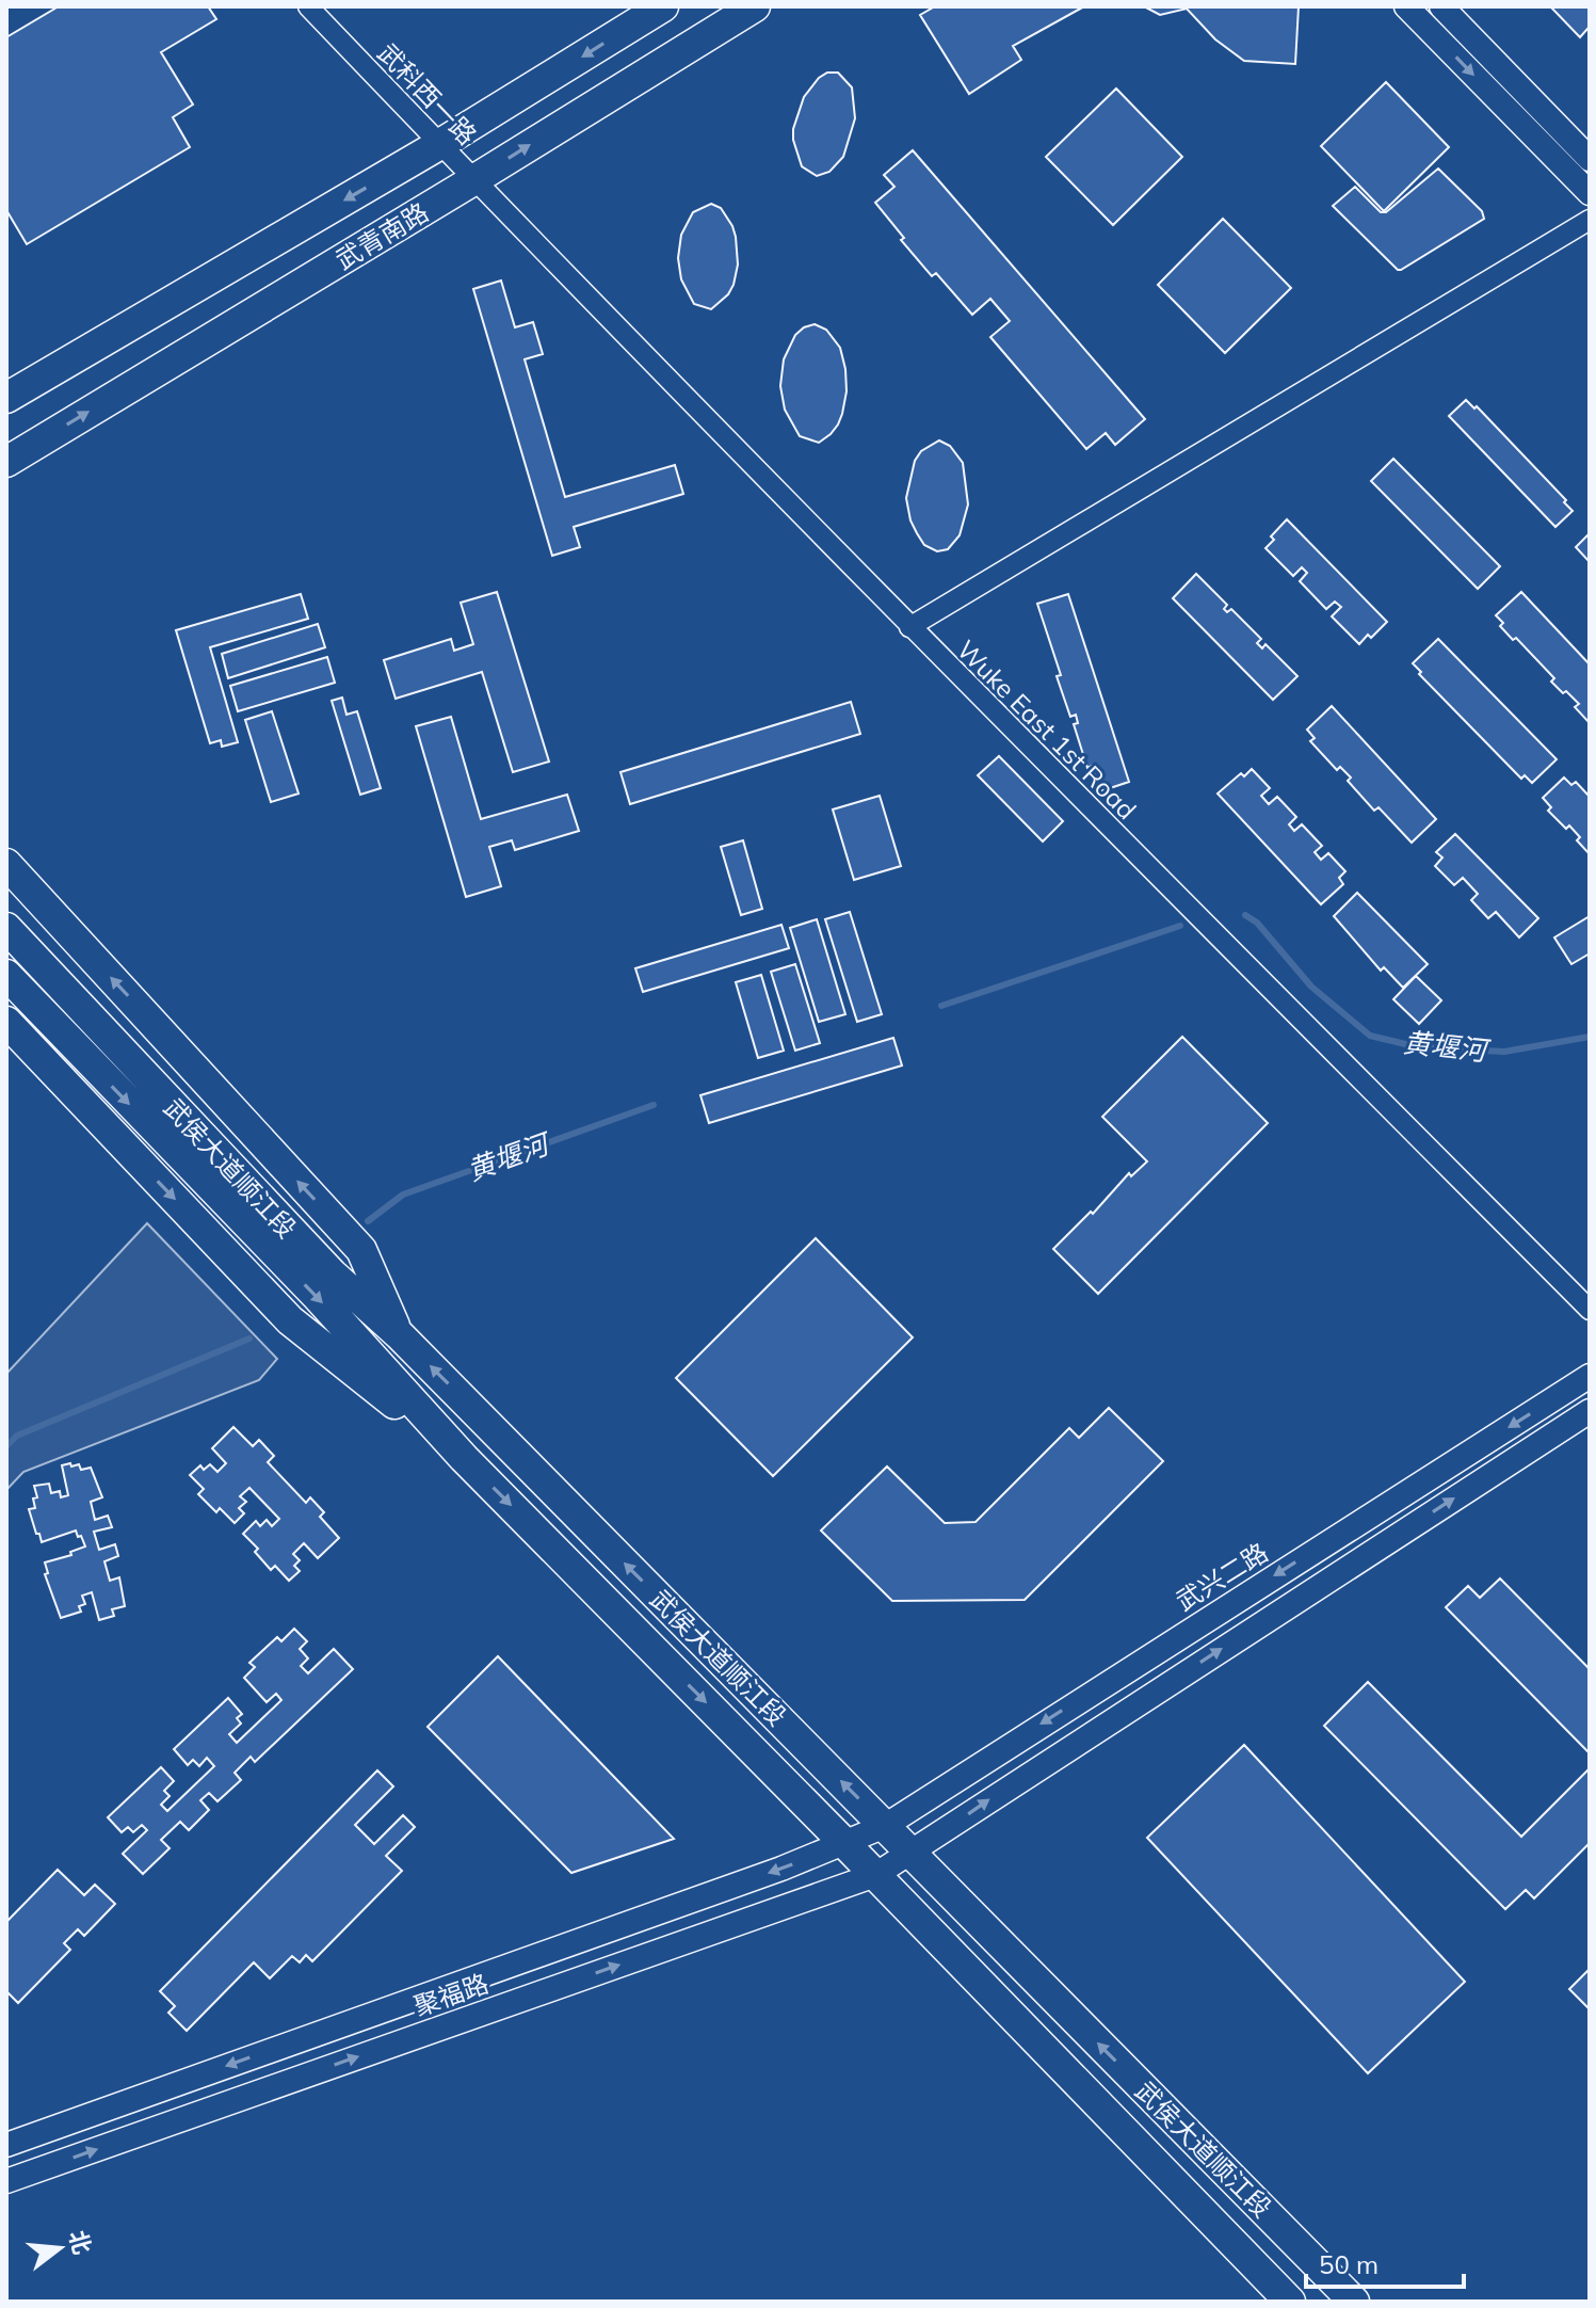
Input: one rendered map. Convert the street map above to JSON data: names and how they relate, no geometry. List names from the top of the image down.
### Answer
{
  "streets": {
    "main road": ["武青南路", "武侯大道顺江段"],
    "street": [
      "武科西一路",
      "Wuke East 1st Road",
      "武兴二路",
      "聚福路"
    ]
  },
  "crossings": [
    ["武科西一路", "武青南路"],
    ["武科西一路", "Wuke East 1st Road"],
    ["武青南路", "Wuke East 1st Road"],
    ["武侯大道顺江段", "武兴二路"],
    ["武侯大道顺江段", "聚福路"]
  ],
  "one_way": ["武兴二路", "聚福路"],
  "water": ["黄堰河"],
  "scale_bar": "50 m",
  "north": "right"
}
